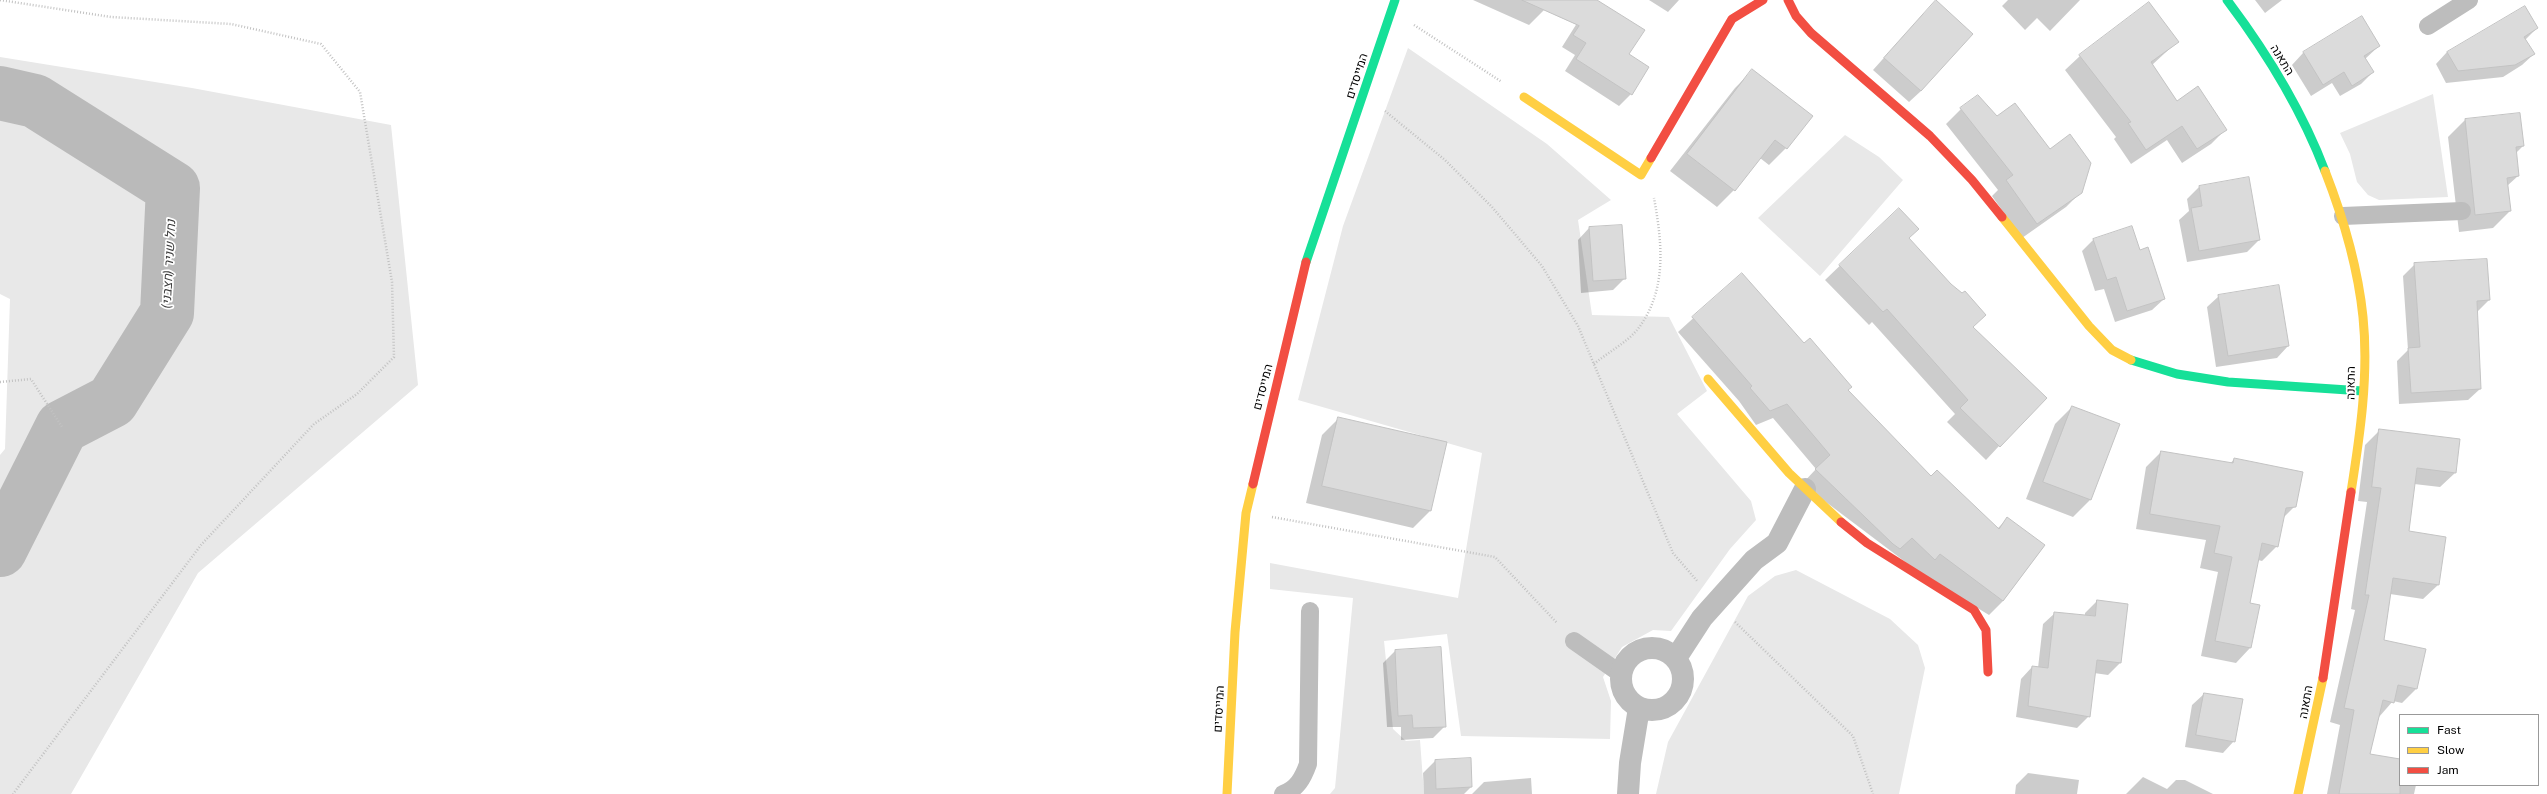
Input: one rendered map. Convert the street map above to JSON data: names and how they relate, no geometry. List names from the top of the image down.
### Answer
{
  "streets": {
    "street": ["התאנה", "המייסדים"]
  },
  "water": ["נחל שניר (חצבני)"],
  "legend": ["Fast", "Slow", "Jam"]
}
